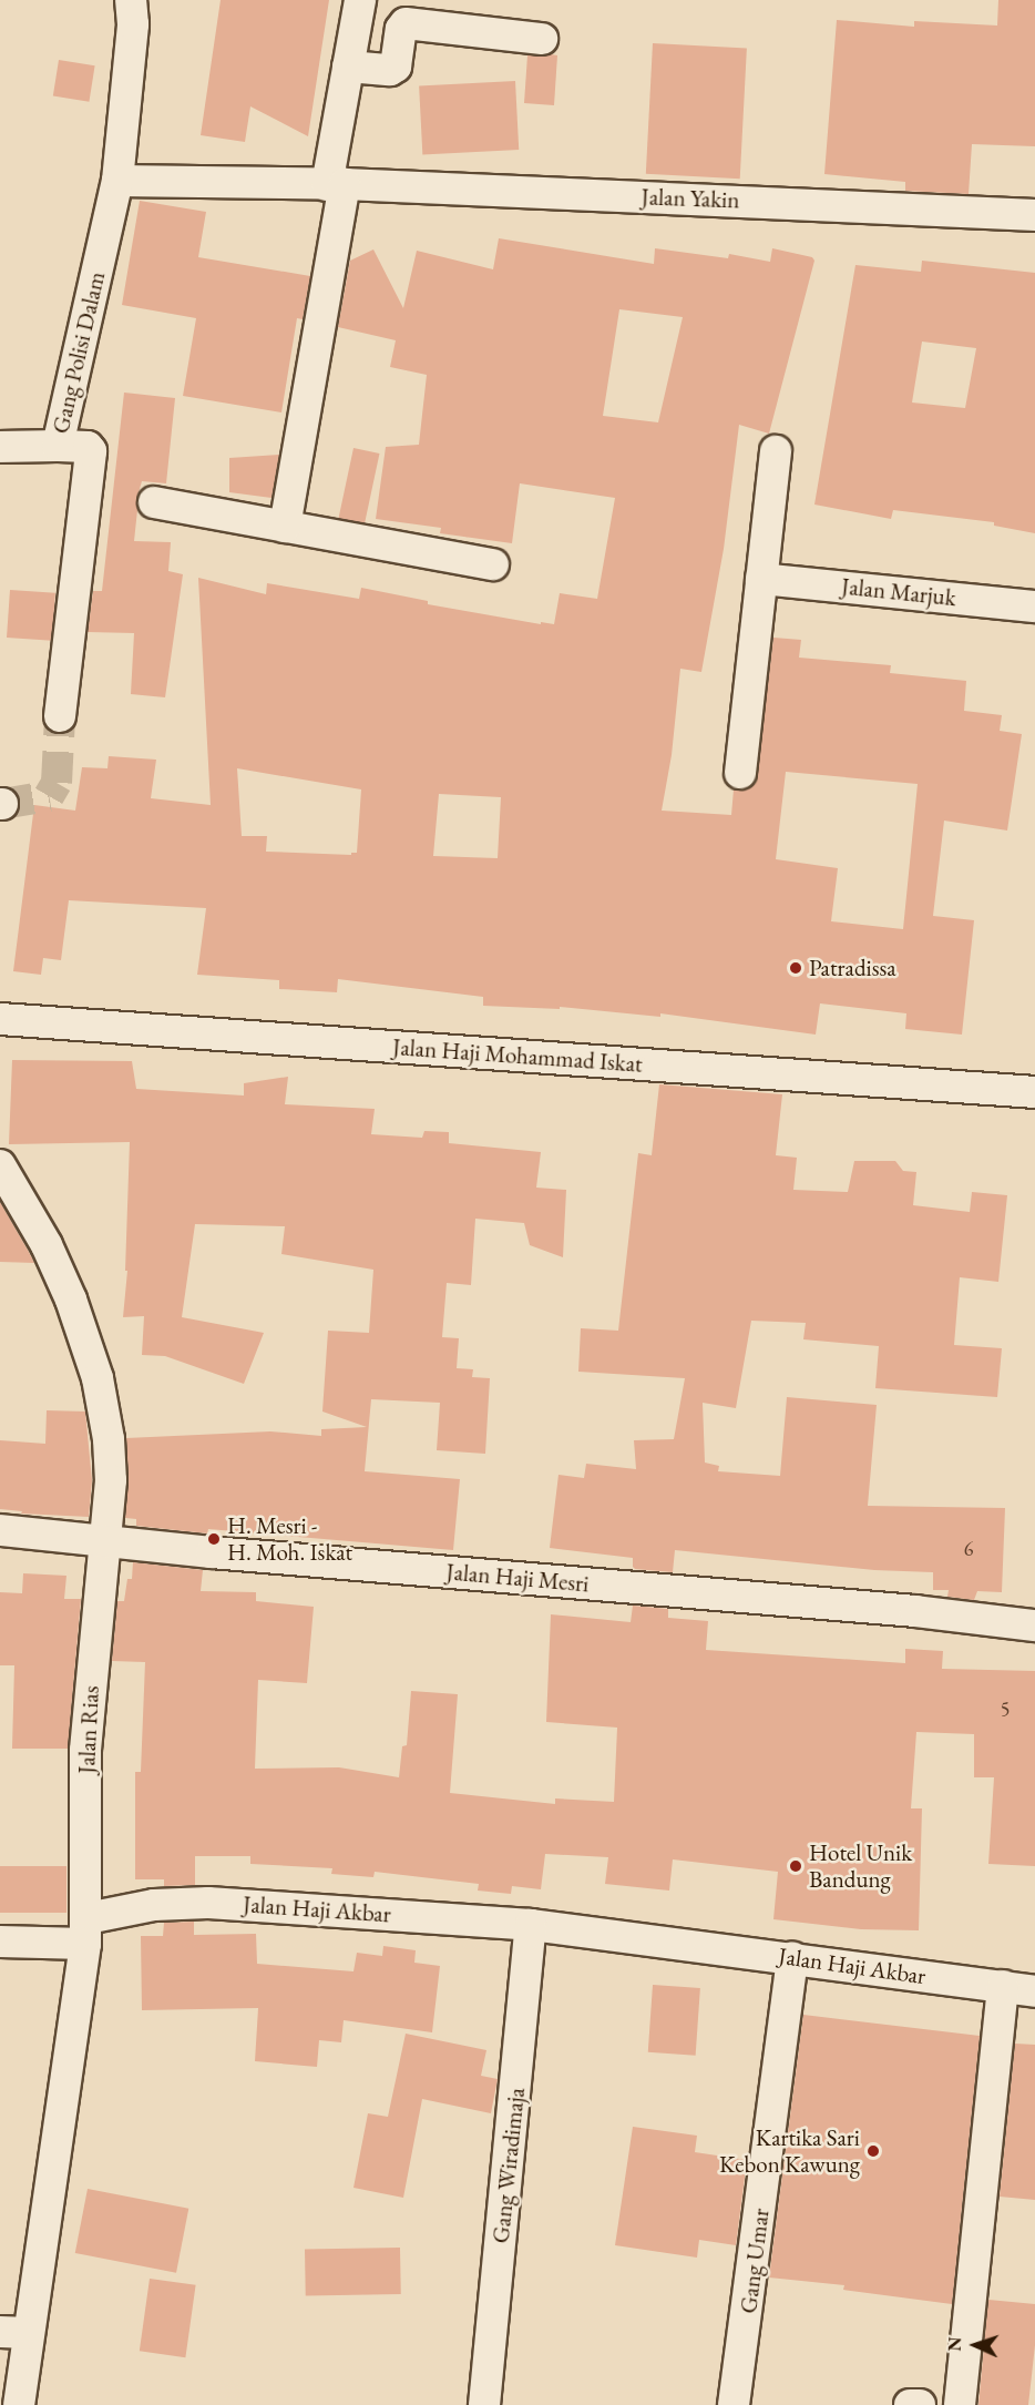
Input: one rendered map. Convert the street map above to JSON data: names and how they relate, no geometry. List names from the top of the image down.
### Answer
{
  "streets": {
    "street": [
      "Jalan Yakin",
      "Gang Polisi Dalam",
      "Jalan Marjuk",
      "Jalan Haji Mohammad Iskat",
      "Jalan Haji Mesri",
      "Jalan Rias",
      "Jalan Haji Akbar",
      "Gang Wiradimaja",
      "Gang Umar"
    ]
  },
  "crossings": [
    ["Jalan Yakin", "Gang Polisi Dalam"],
    ["Jalan Haji Mesri", "Jalan Rias"],
    ["Jalan Rias", "Jalan Haji Akbar"],
    ["Jalan Haji Akbar", "Gang Wiradimaja"],
    ["Jalan Haji Akbar", "Gang Umar"]
  ],
  "places": [
    "Patradissa",
    "H. Mesri - H. Moh. Iskat",
    "Hotel Unik Bandung",
    "Kartika Sari Kebon Kawung"
  ],
  "house_numbers": ["6", "5"],
  "north": "left"
}
